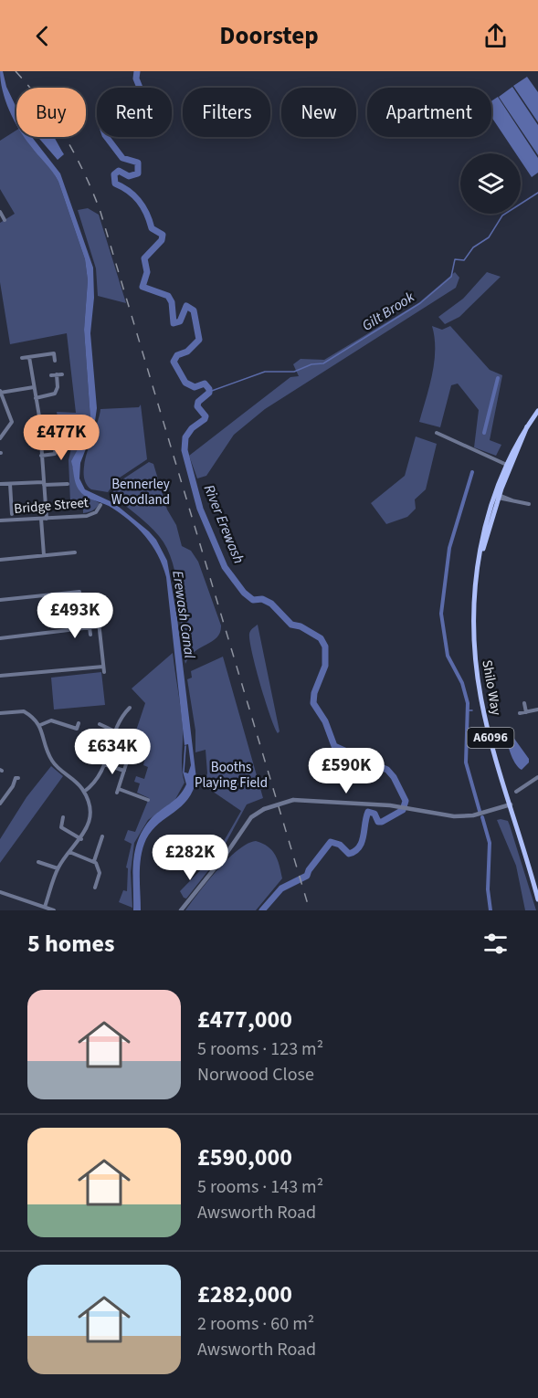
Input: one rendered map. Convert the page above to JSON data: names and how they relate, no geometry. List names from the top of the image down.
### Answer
{
  "streets": {
    "main road": ["Shilo Way", "A6096"],
    "street": ["Bridge Street"]
  },
  "water": ["Gilt Brook", "River Erewash", "Erewash Canal"],
  "parks": ["Bennerley Woodland", "Booths Playing Field"],
  "page": {
    "header": "Doorstep",
    "chip": [
      "Buy",
      "Rent",
      "Filters",
      "New",
      "Apartment"
    ],
    "price": [
      "£477K",
      "£493K",
      "£634K",
      "£590K",
      "£282K"
    ],
    "heading": "5 homes",
    "list": [
      {
        "name": "£477,000",
        "note": "5 rooms · 123 m² · Norwood Close"
      },
      {
        "name": "£590,000",
        "note": "5 rooms · 143 m² · Awsworth Road"
      },
      {
        "name": "£282,000",
        "note": "2 rooms · 60 m² · Awsworth Road"
      }
    ]
  }
}
